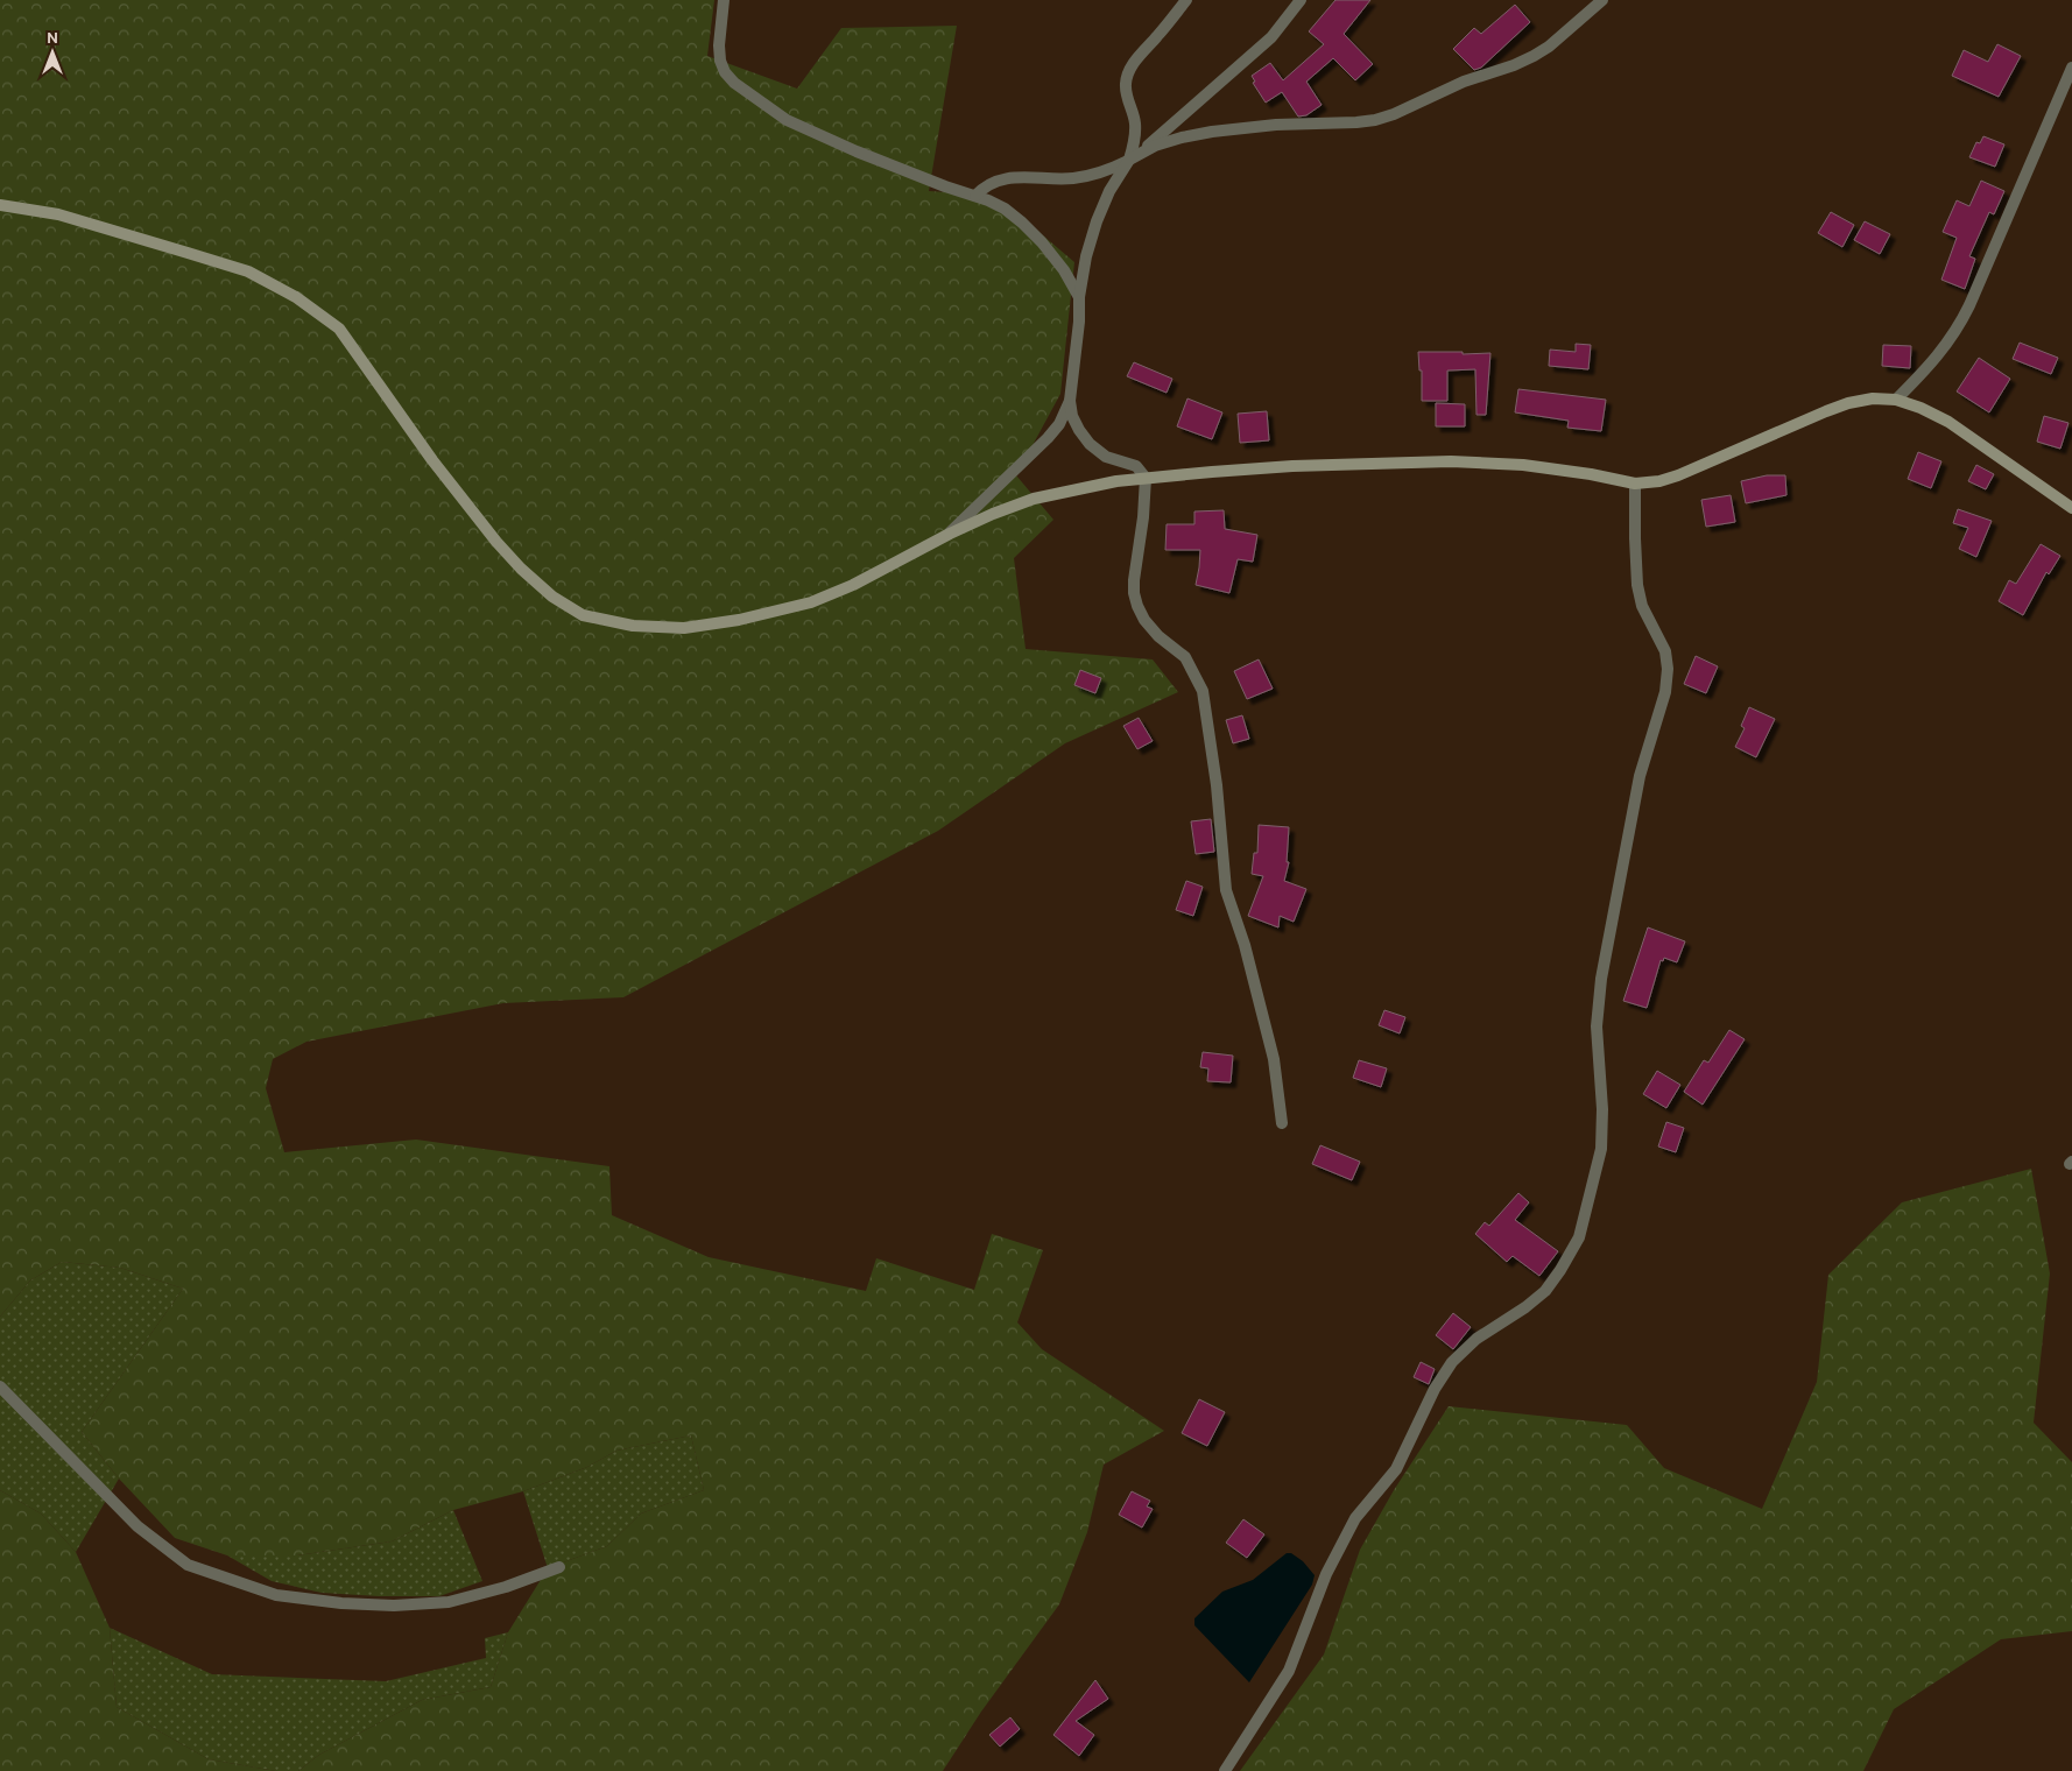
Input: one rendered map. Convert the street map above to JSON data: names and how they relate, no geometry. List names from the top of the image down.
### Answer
{
  "north": "top"
}
